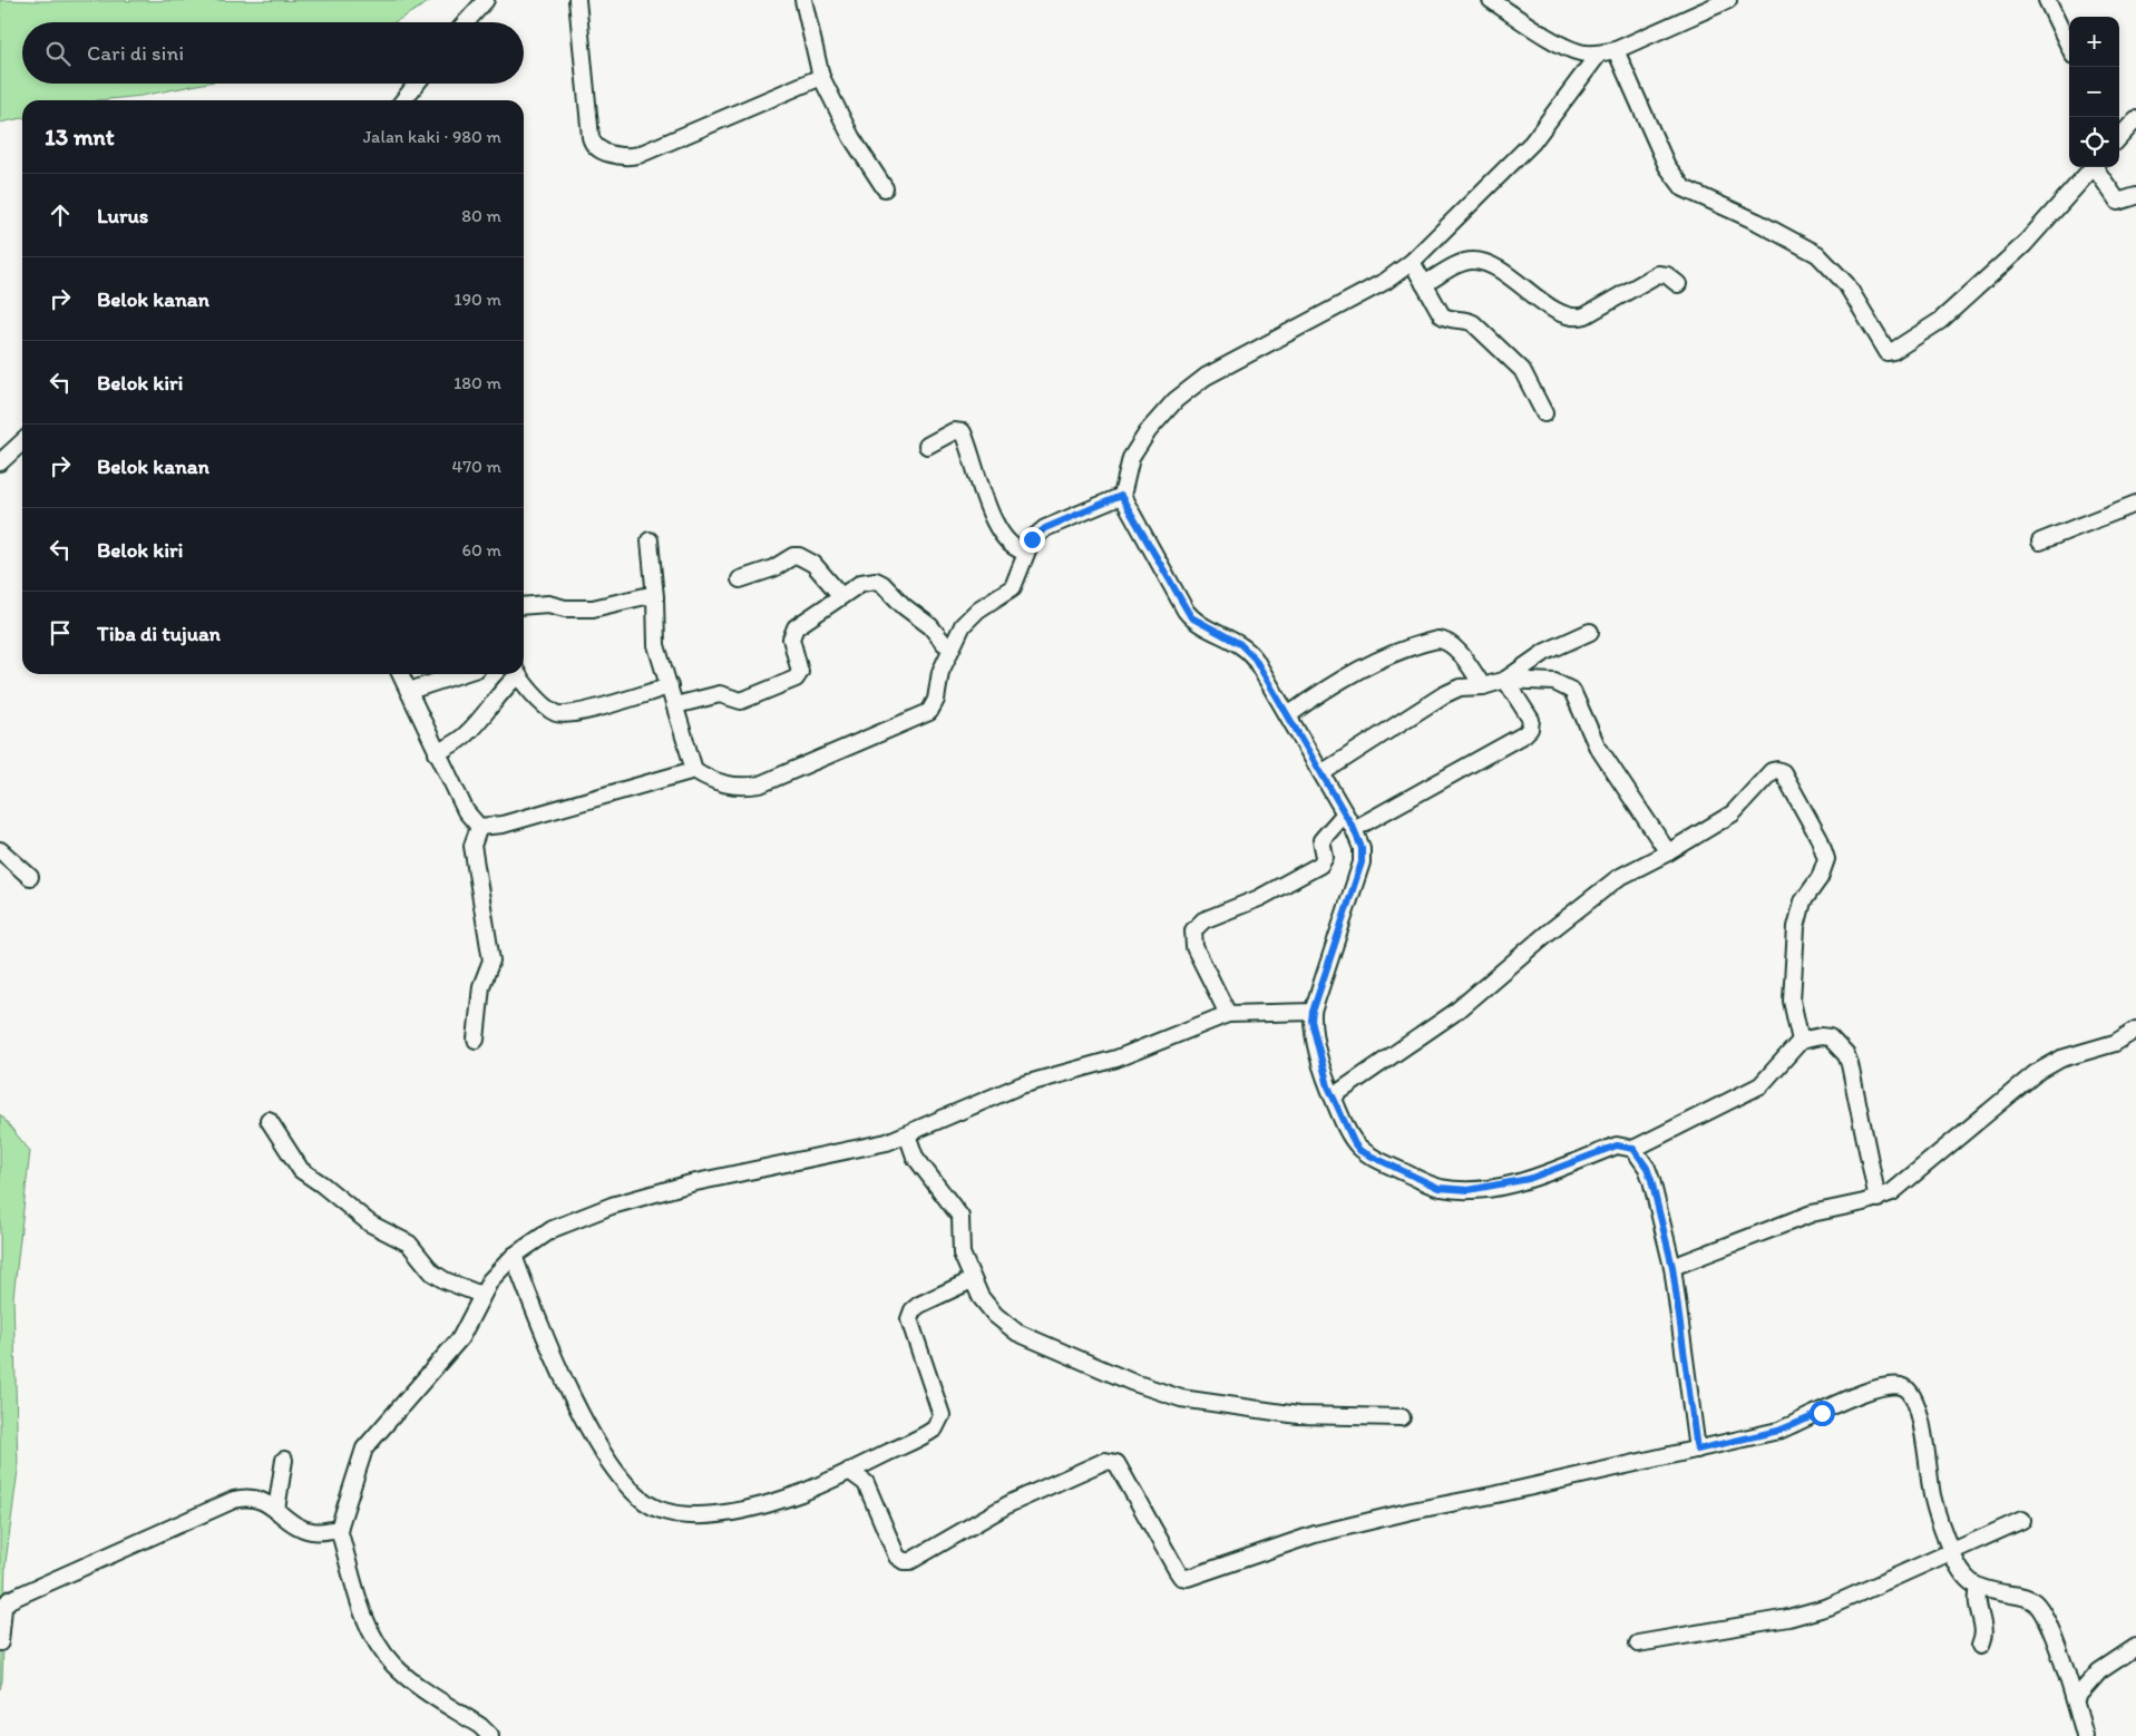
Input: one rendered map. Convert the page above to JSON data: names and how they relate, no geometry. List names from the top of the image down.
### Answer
{
  "page": {
    "map_buttons": ["+", "−"],
    "search": "Cari di sini",
    "heading": ["13 mnt", "Jalan kaki · 980 m"],
    "list": [
      ["Lurus", "80 m"],
      ["Belok kanan", "190 m"],
      ["Belok kiri", "180 m"],
      ["Belok kanan", "470 m"],
      ["Belok kiri", "60 m"],
      "Tiba di tujuan"
    ]
  }
}
